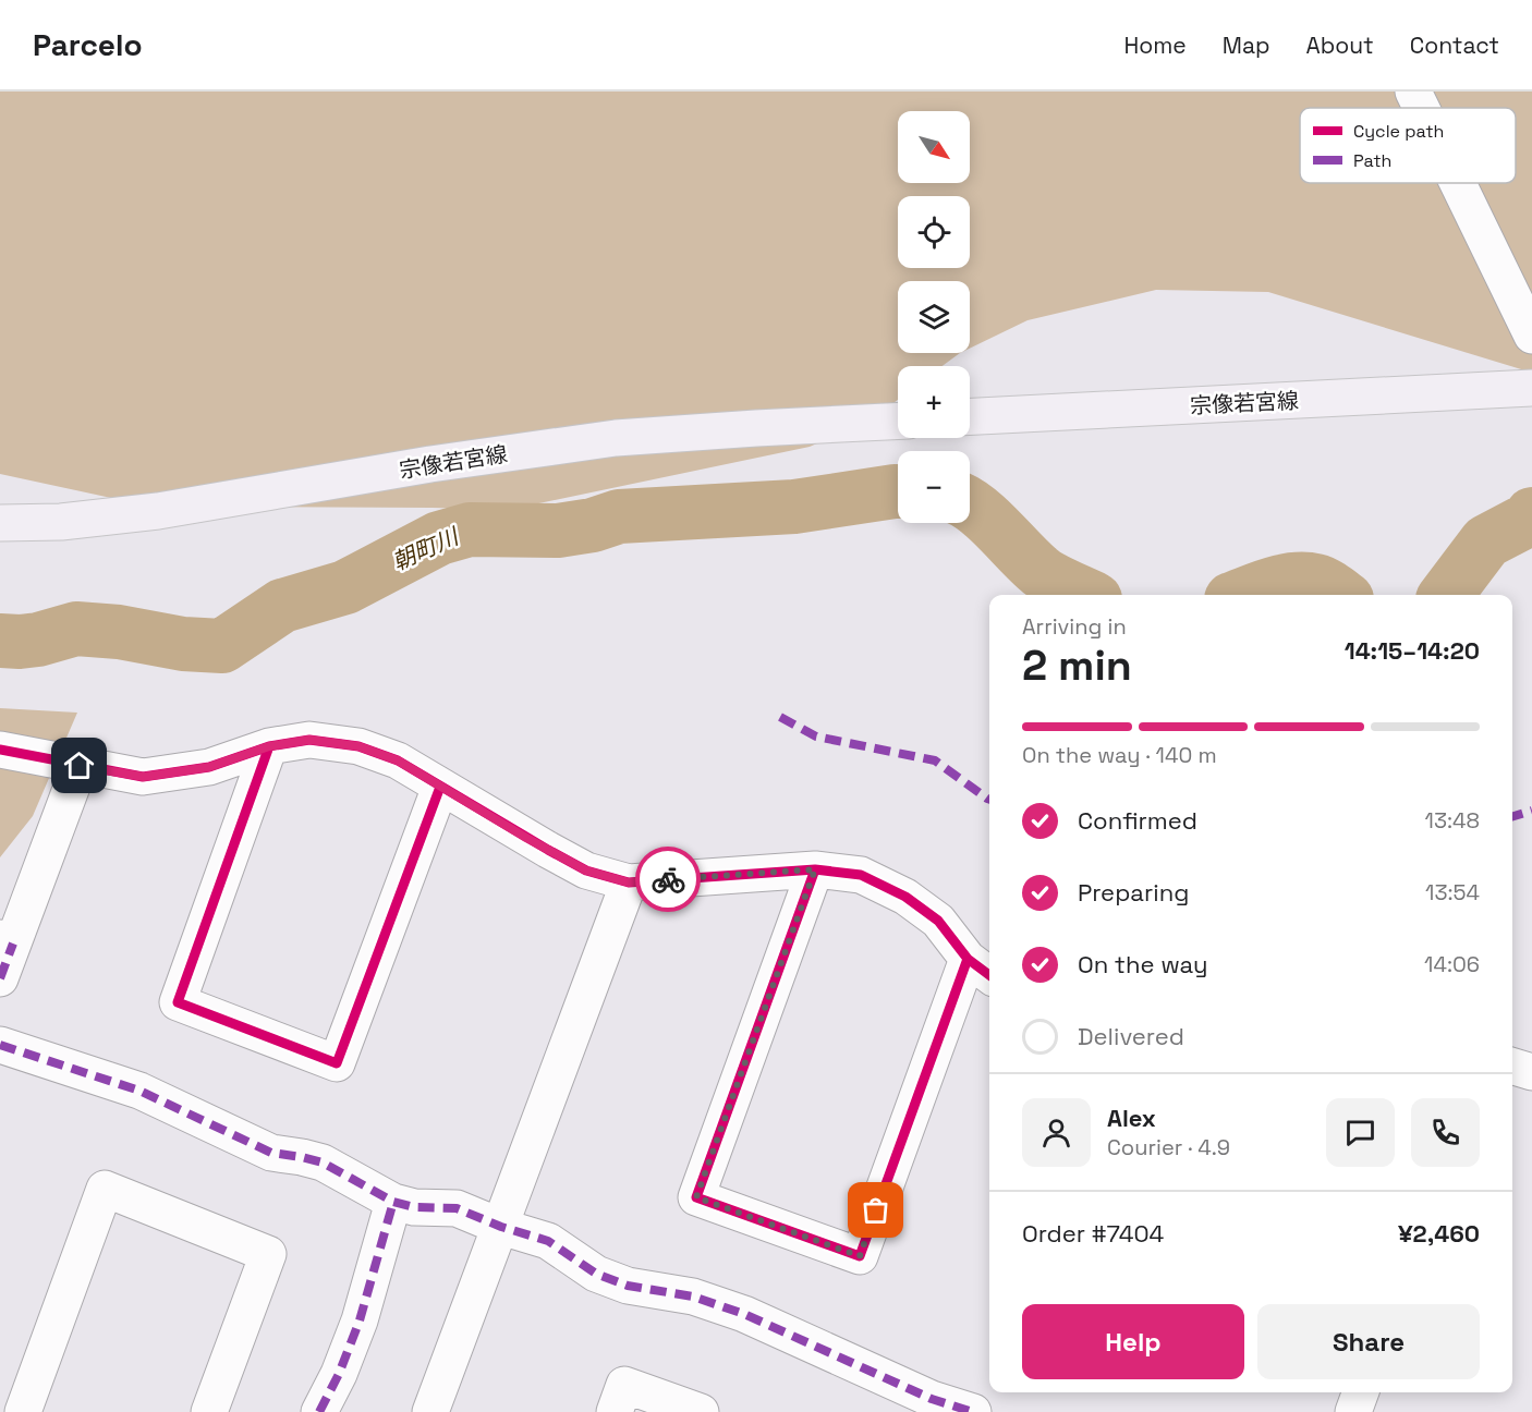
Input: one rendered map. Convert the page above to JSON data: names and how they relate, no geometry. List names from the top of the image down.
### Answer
{
  "streets": {
    "main road": ["宗像若宮線"]
  },
  "water": ["朝町川"],
  "legend": ["Cycle path", "Path"],
  "north": "bottom right",
  "page": {
    "header": "Parcelo",
    "nav": [
      "Home",
      "Map",
      "About",
      "Contact"
    ],
    "map_buttons": ["+", "−"],
    "heading": ["2 min", "Arriving in", "14:15–14:20"],
    "panel": [
      "Alex",
      "Courier · 4.9",
      "Order #7404",
      "¥2,460"
    ],
    "bar": "On the way · 140 m",
    "list": [
      ["Confirmed", "13:48"],
      ["Preparing", "13:54"],
      ["On the way", "14:06"],
      "Delivered"
    ],
    "buttons": ["Help", "Share"]
  }
}
